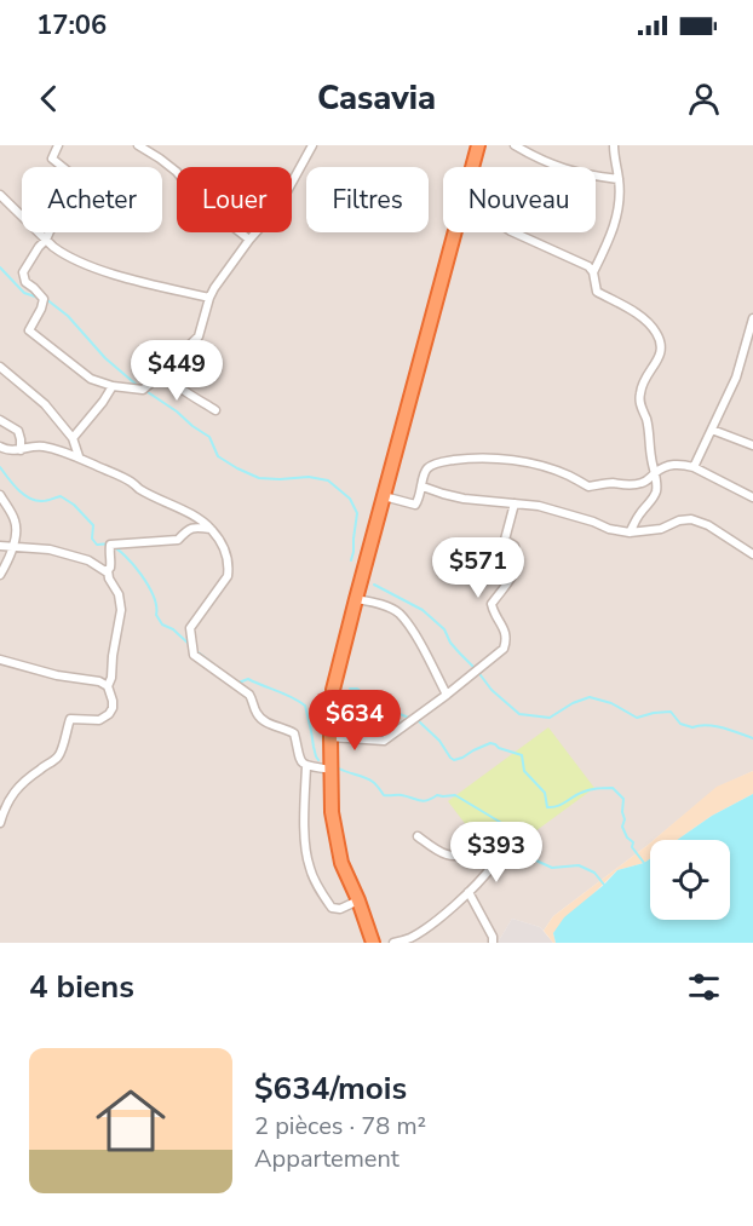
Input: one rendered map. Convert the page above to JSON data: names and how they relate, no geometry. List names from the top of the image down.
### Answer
{
  "page": {
    "status": "17:06",
    "header": "Casavia",
    "chip": [
      "Acheter",
      "Louer",
      "Filtres",
      "Nouveau"
    ],
    "price": [
      "$449",
      "$571",
      "$634",
      "$393"
    ],
    "heading": "4 biens",
    "list": [
      {
        "name": "$634/mois",
        "note": "2 pièces · 78 m² · Appartement"
      }
    ]
  }
}
